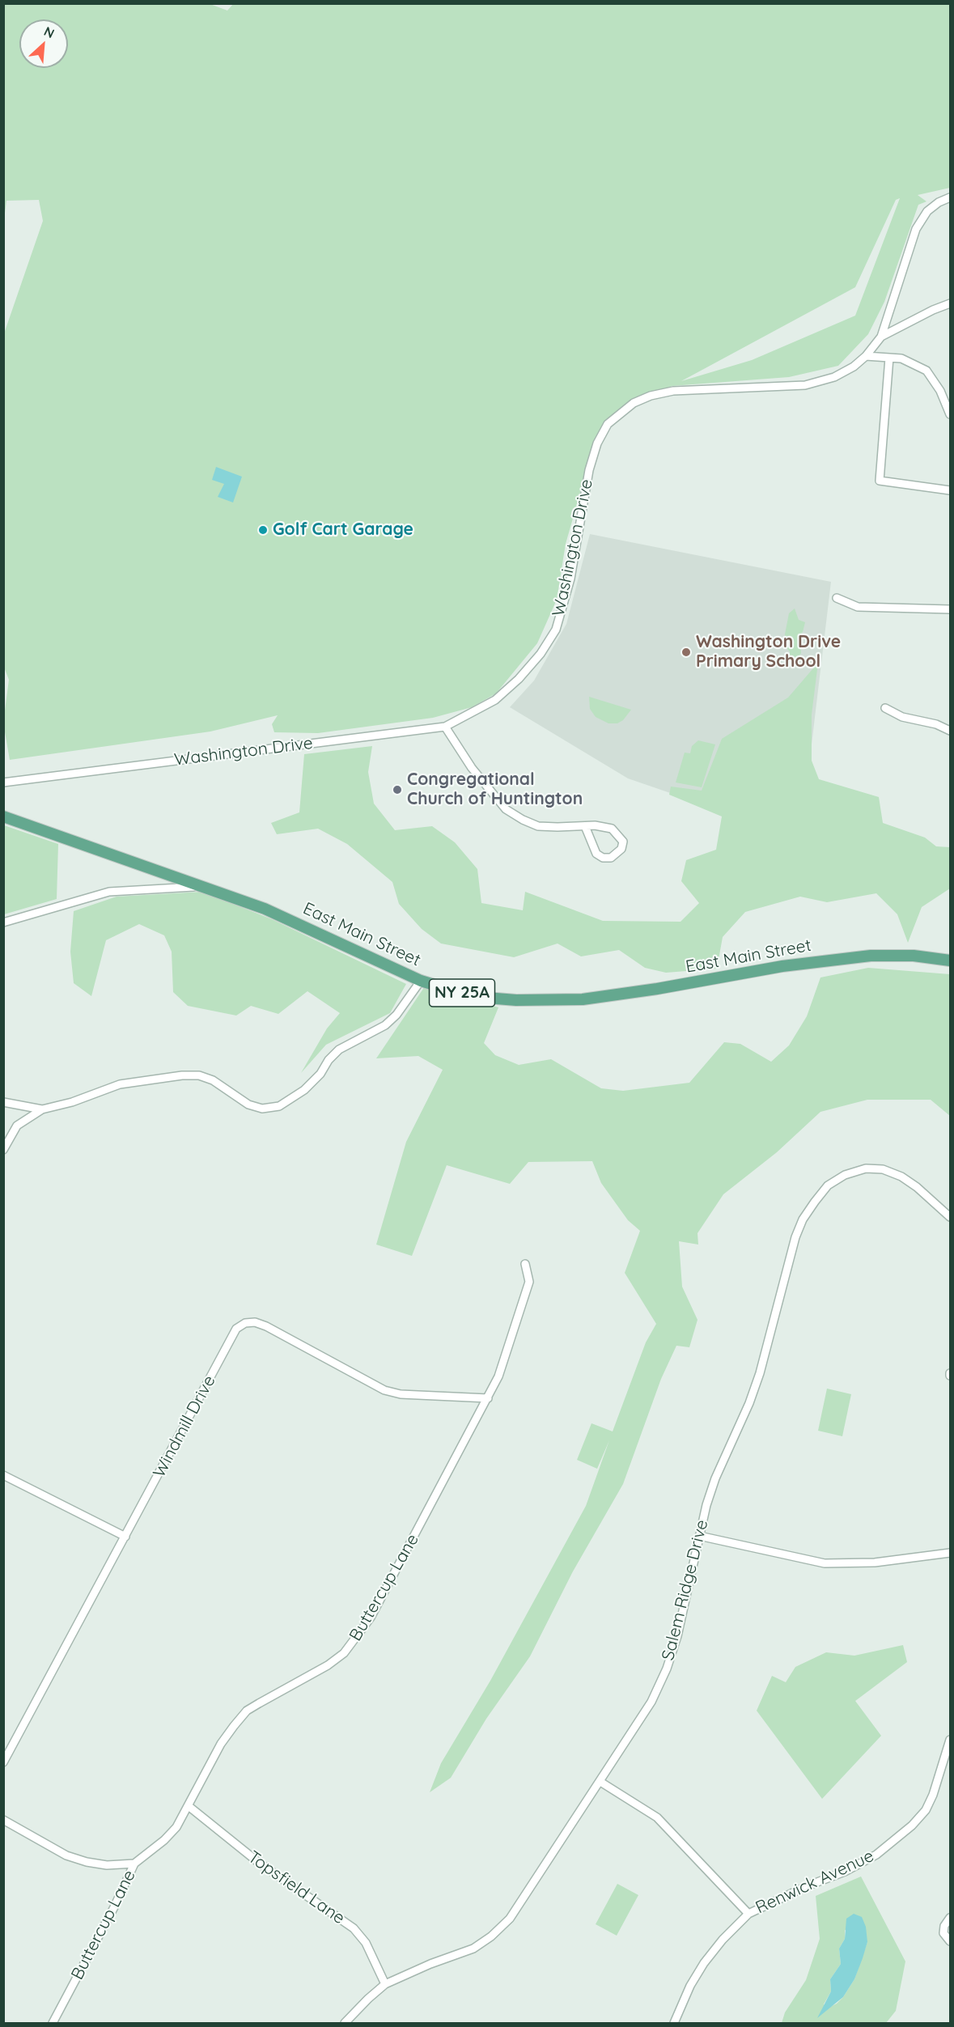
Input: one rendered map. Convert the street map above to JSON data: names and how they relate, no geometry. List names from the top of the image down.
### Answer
{
  "streets": {
    "main road": ["East Main Street", "NY 25A"],
    "street": [
      "Washington Drive",
      "Windmill Drive",
      "Buttercup Lane",
      "Salem Ridge Drive",
      "Renwick Avenue",
      "Topsfield Lane"
    ]
  },
  "crossings": [
    ["Windmill Drive", "Buttercup Lane"],
    ["Buttercup Lane", "Topsfield Lane"],
    ["Salem Ridge Drive", "Topsfield Lane"]
  ],
  "places": ["Golf Cart Garage", "Washington Drive Primary School", "Congregational Church of Huntington"],
  "north": "top right"
}
